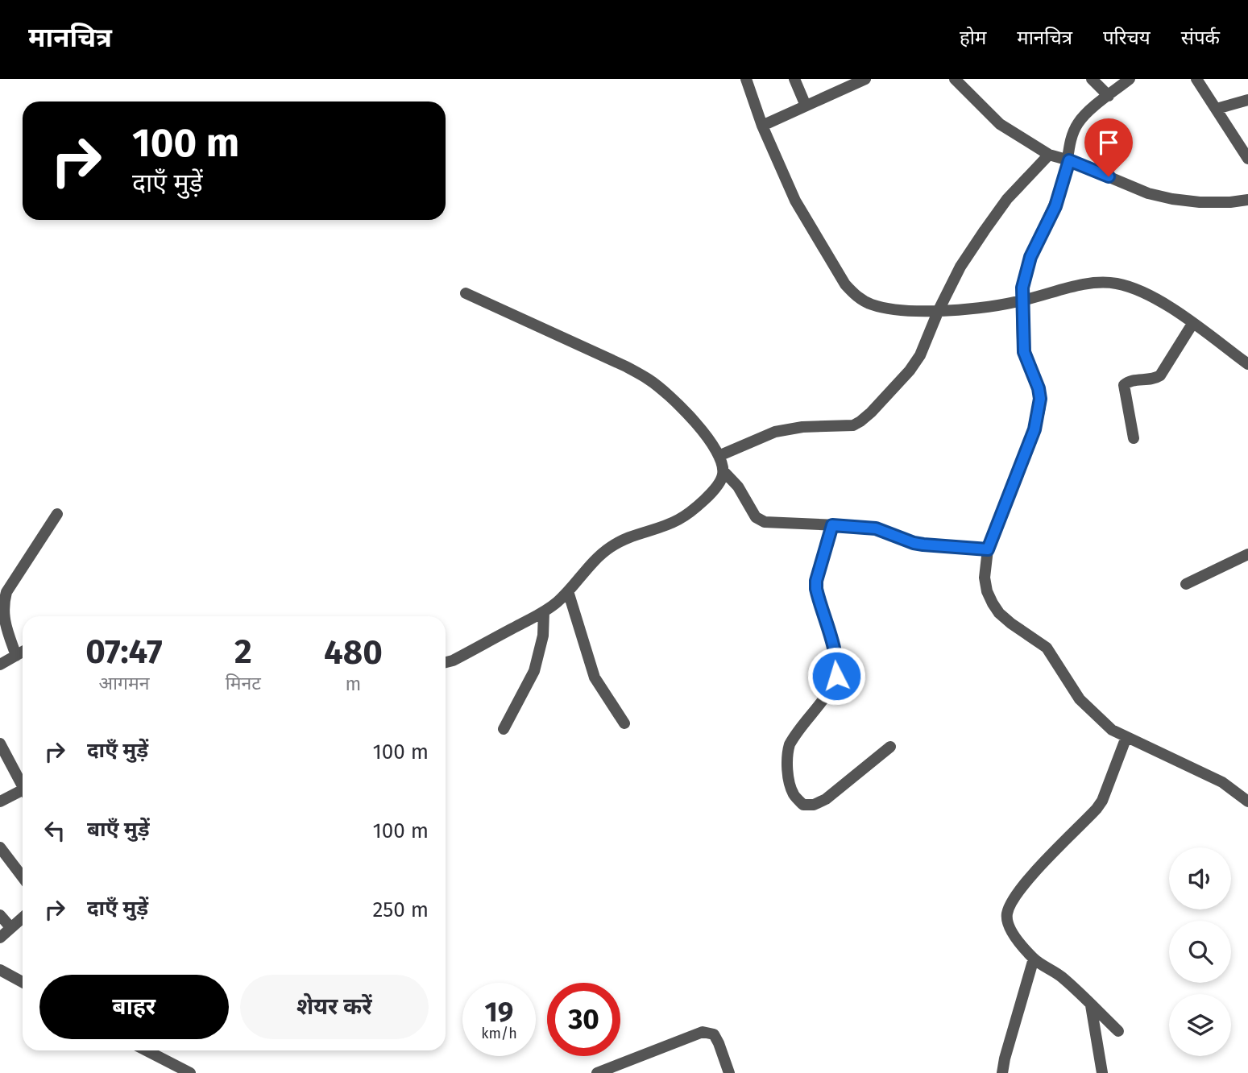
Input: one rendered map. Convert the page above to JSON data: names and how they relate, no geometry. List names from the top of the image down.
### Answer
{
  "page": {
    "header": "मानचित्र",
    "nav": [
      "होम",
      "मानचित्र",
      "परिचय",
      "संपर्क"
    ],
    "turn": ["100 m", "दाएँ मुड़ें"],
    "eta": [
      "07:47",
      "आगमन",
      "2",
      "मिनट",
      "480",
      "m"
    ],
    "list": [
      {
        "name": "दाएँ मुड़ें",
        "value": "100 m"
      },
      {
        "name": "बाएँ मुड़ें",
        "value": "100 m"
      },
      {
        "name": "दाएँ मुड़ें",
        "value": "250 m"
      }
    ],
    "buttons": ["बाहर", "शेयर करें"],
    "speed": "19 km/h",
    "limit": "30"
  }
}
